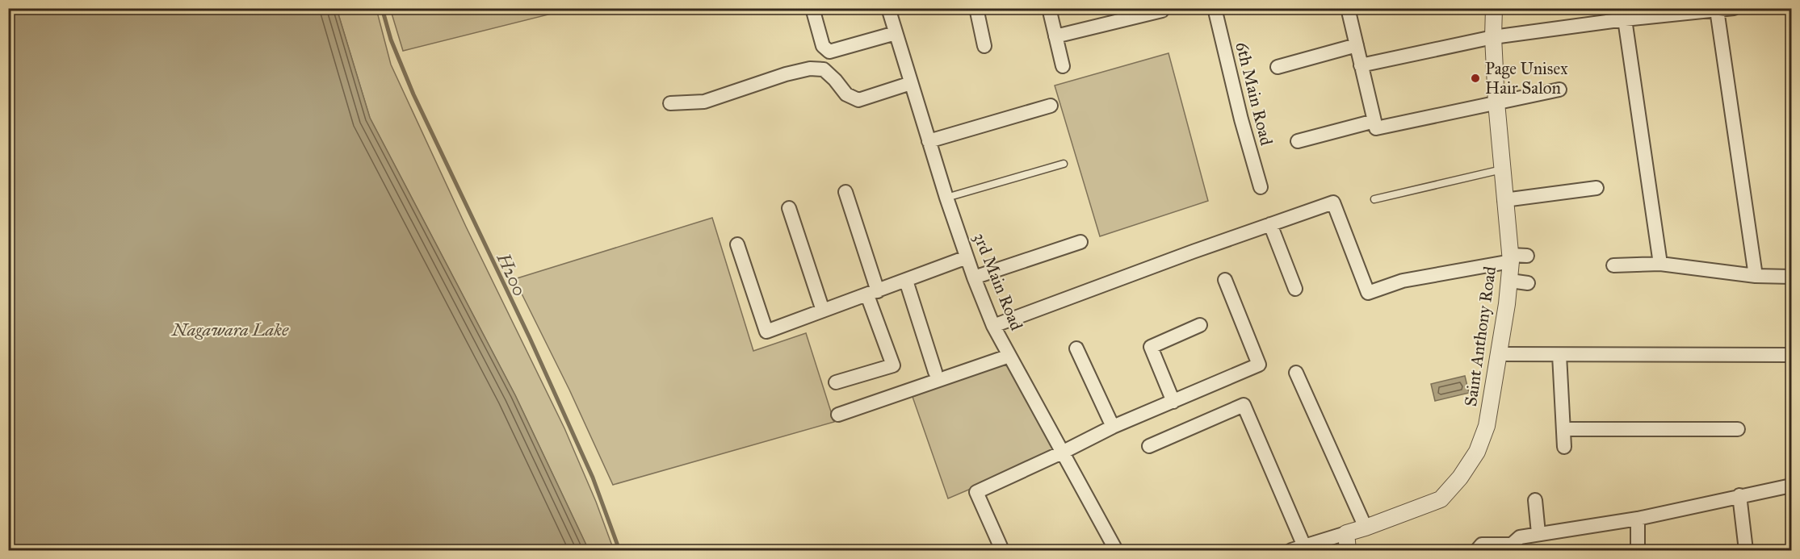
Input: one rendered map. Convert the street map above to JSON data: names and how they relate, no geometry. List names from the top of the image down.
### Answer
{
  "streets": {
    "street": ["6th Main Road", "3rd Main Road", "Saint Anthony Road"]
  },
  "water": ["H200", "Nagawara Lake"],
  "places": ["Page Unisex Hair Salon"]
}
